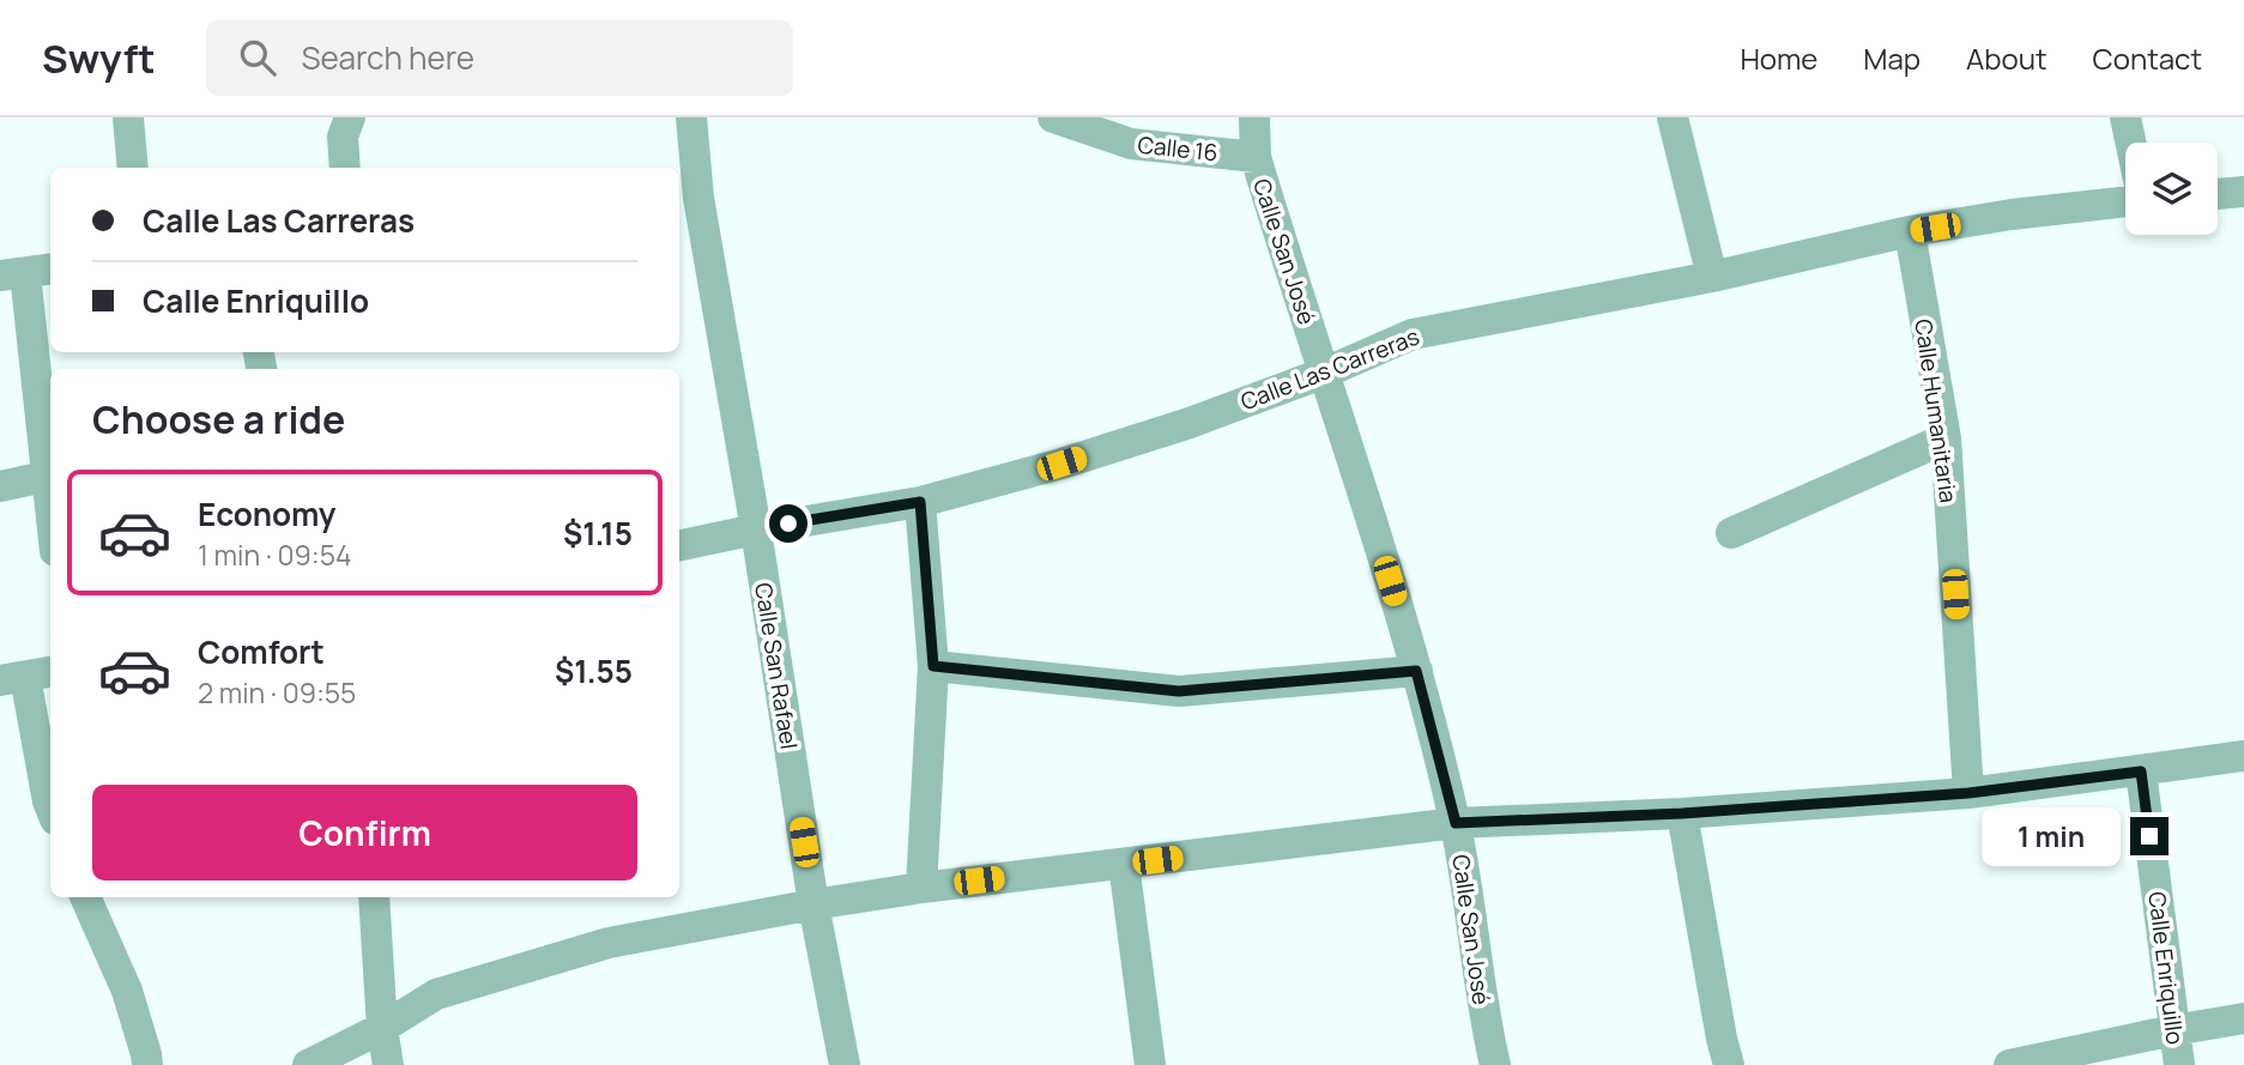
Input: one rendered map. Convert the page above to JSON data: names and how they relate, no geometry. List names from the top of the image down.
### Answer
{
  "streets": {
    "street": [
      "Calle 16",
      "Calle San José",
      "Calle Las Carreras",
      "Calle Humanitaria",
      "Calle San Rafael",
      "Calle Enriquillo"
    ]
  },
  "crossings": [
    ["Calle 16", "Calle San José"],
    ["Calle San José", "Calle Las Carreras"],
    ["Calle Las Carreras", "Calle Humanitaria"],
    ["Calle Las Carreras", "Calle San Rafael"]
  ],
  "page": {
    "header": "Swyft",
    "search": "Search here",
    "nav": [
      "Home",
      "Map",
      "About",
      "Contact"
    ],
    "banner": ["Calle Las Carreras", "Calle Enriquillo"],
    "heading": "Choose a ride",
    "list": [
      {
        "name": "Economy",
        "note": "1 min · 09:54",
        "value": "$1.15"
      },
      {
        "name": "Comfort",
        "note": "2 min · 09:55",
        "value": "$1.55"
      }
    ],
    "buttons": "Confirm",
    "bubble": "1 min"
  }
}
